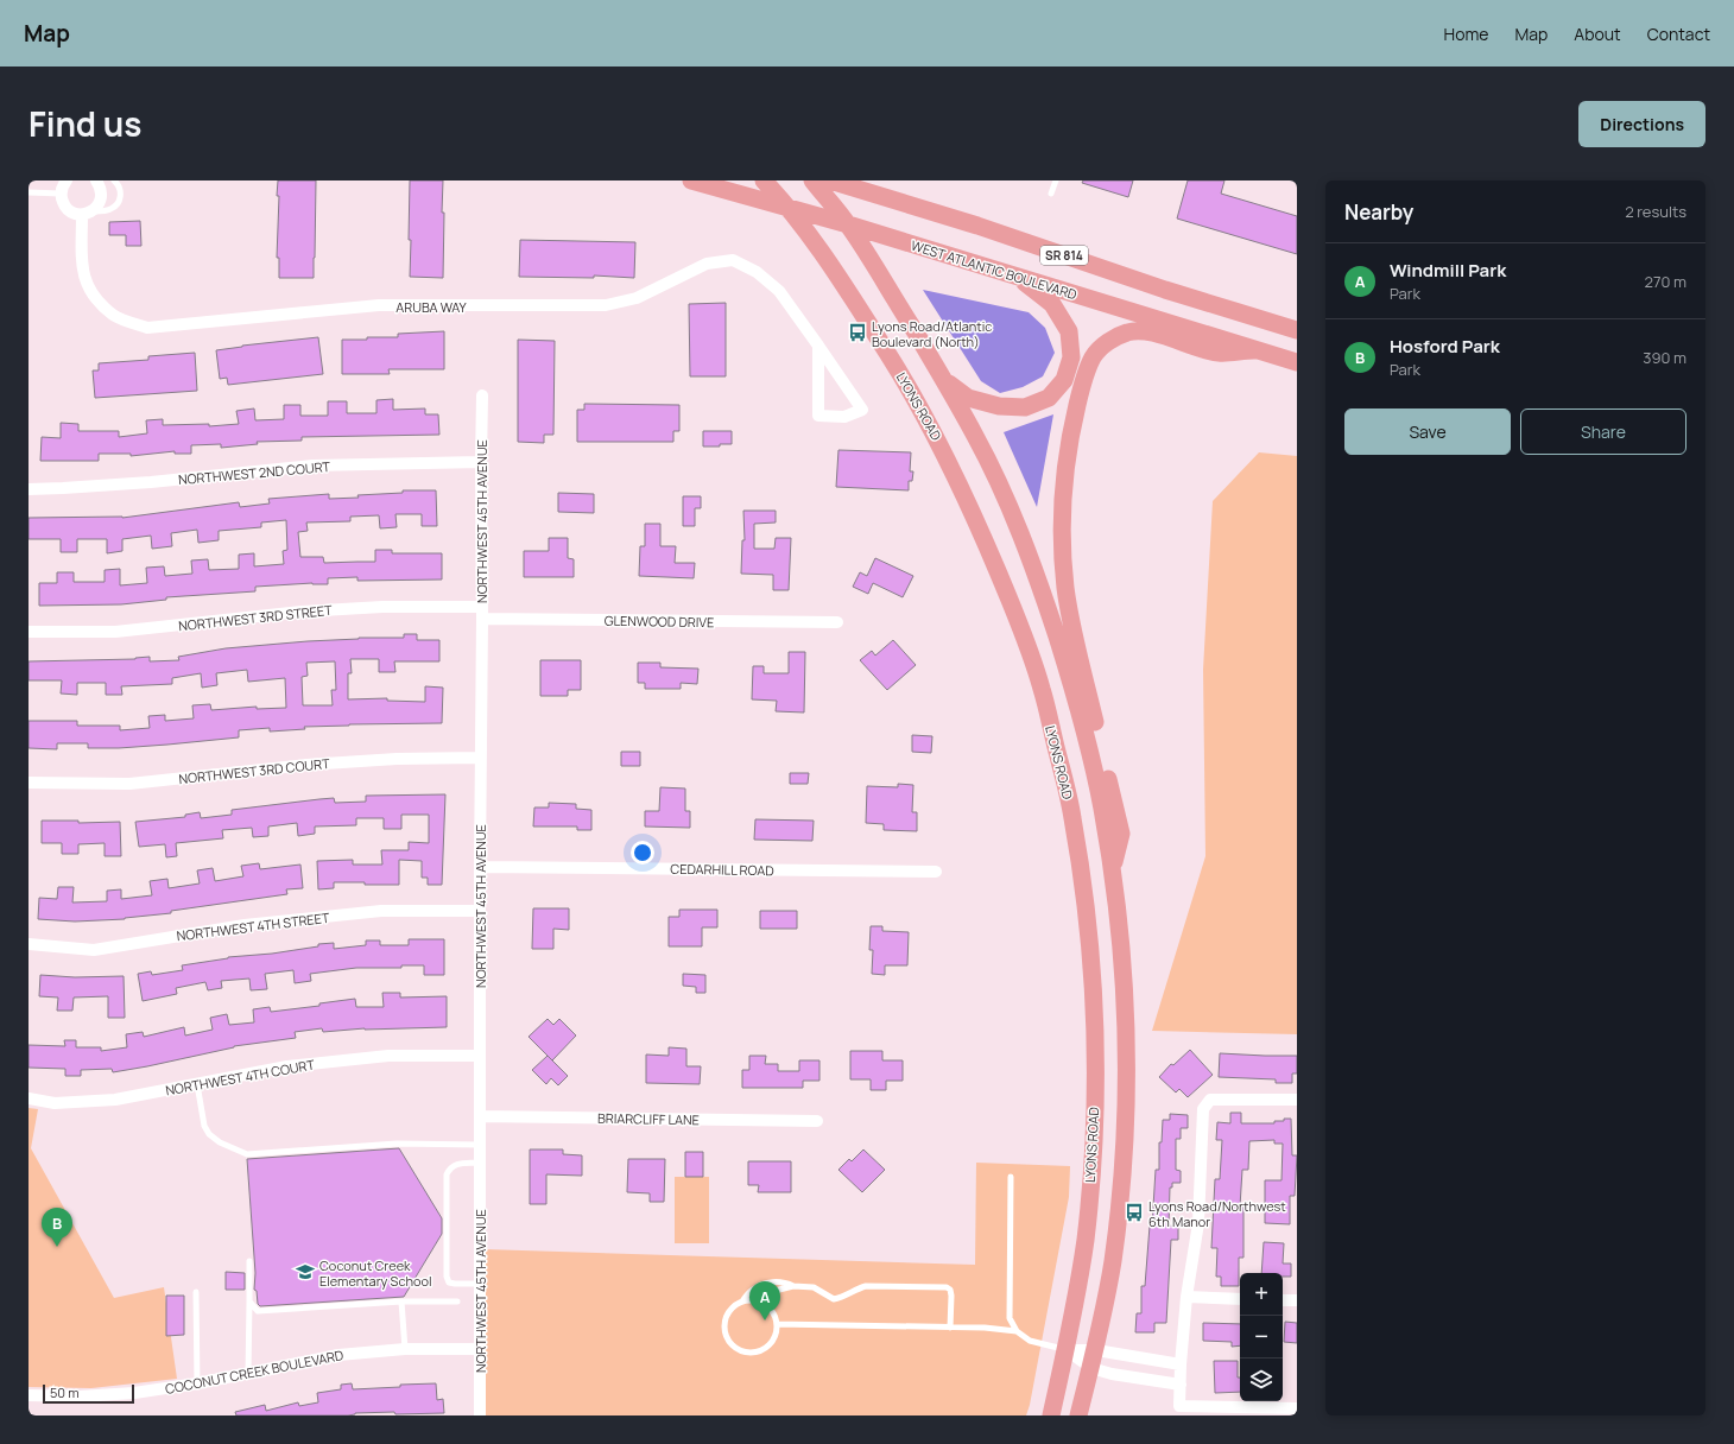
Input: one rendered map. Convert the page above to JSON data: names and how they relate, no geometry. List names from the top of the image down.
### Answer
{
  "streets": {
    "main road": ["SR 814", "WEST ATLANTIC BOULEVARD", "LYONS ROAD"],
    "street": [
      "ARUBA WAY",
      "NORTHWEST 2ND COURT",
      "NORTHWEST 45TH AVENUE",
      "NORTHWEST 3RD STREET",
      "GLENWOOD DRIVE",
      "NORTHWEST 3RD COURT",
      "CEDARHILL ROAD",
      "NORTHWEST 4TH STREET",
      "NORTHWEST 4TH COURT",
      "BRIARCLIFF LANE",
      "COCONUT CREEK BOULEVARD"
    ]
  },
  "crossings": [
    ["WEST ATLANTIC BOULEVARD", "LYONS ROAD"],
    ["NORTHWEST 2ND COURT", "NORTHWEST 45TH AVENUE"],
    ["NORTHWEST 45TH AVENUE", "NORTHWEST 3RD STREET"],
    ["NORTHWEST 45TH AVENUE", "GLENWOOD DRIVE"],
    ["NORTHWEST 45TH AVENUE", "NORTHWEST 3RD COURT"],
    ["NORTHWEST 45TH AVENUE", "CEDARHILL ROAD"],
    ["NORTHWEST 45TH AVENUE", "NORTHWEST 4TH STREET"],
    ["NORTHWEST 45TH AVENUE", "NORTHWEST 4TH COURT"],
    ["NORTHWEST 45TH AVENUE", "BRIARCLIFF LANE"],
    ["NORTHWEST 45TH AVENUE", "COCONUT CREEK BOULEVARD"],
    ["NORTHWEST 3RD STREET", "GLENWOOD DRIVE"]
  ],
  "places": {
    "bus stop": ["Lyons Road/Atlantic Boulevard (North)", "Lyons Road/Northwest 6th Manor"],
    "school or university": ["Coconut Creek Elementary School"]
  },
  "scale_bar": "50 m",
  "page": {
    "header": "Map",
    "nav": [
      "Home",
      "Map",
      "About",
      "Contact"
    ],
    "title": "Find us",
    "buttons": [
      "Directions",
      ["Save", "Share"]
    ],
    "heading": ["Nearby", "2 results"],
    "list": [
      {
        "mark": "A",
        "name": "Windmill Park",
        "note": "Park",
        "value": "270 m"
      },
      {
        "mark": "B",
        "name": "Hosford Park",
        "note": "Park",
        "value": "390 m"
      }
    ],
    "pins": ["B", "A"],
    "map_buttons": ["+", "−"],
    "scale": "50 m"
  }
}
